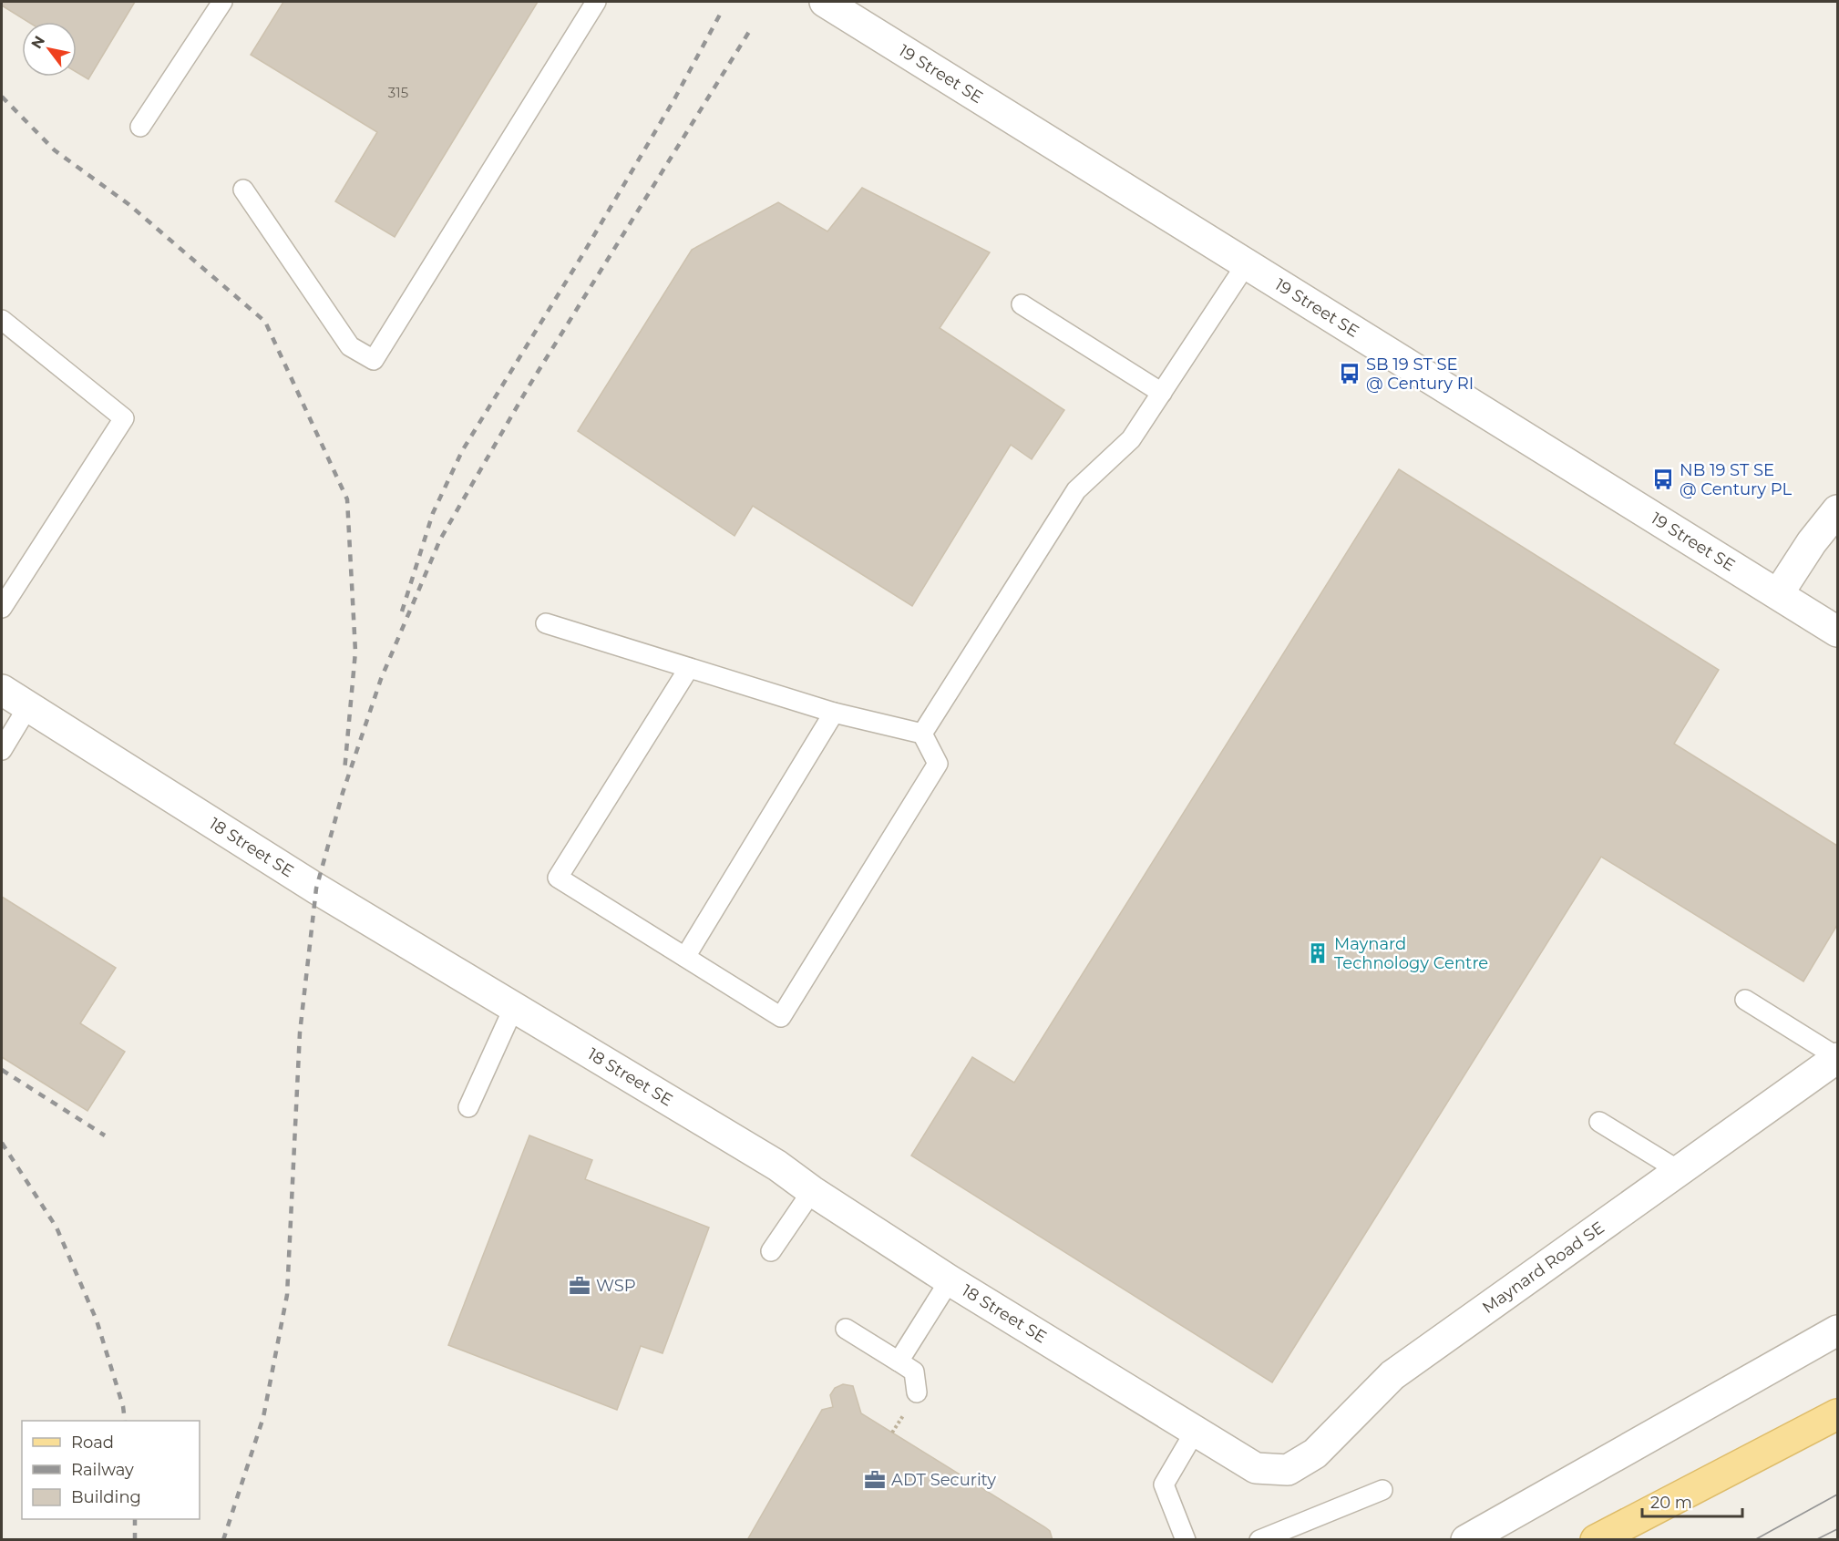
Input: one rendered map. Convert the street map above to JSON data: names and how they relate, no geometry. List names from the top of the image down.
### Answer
{
  "streets": {
    "street": ["19 Street SE", "18 Street SE", "Maynard Road SE"]
  },
  "crossings": [
    ["18 Street SE", "Maynard Road SE"]
  ],
  "places": {
    "bus stop": ["SB 19 ST SE @ Century RI", "NB 19 ST SE @ Century PL"],
    "building": ["Maynard Technology Centre"],
    "office": ["WSP", "ADT Security"]
  },
  "house_numbers": ["315"],
  "legend": ["Road", "Railway", "Building"],
  "scale_bar": "20 m",
  "north": "top left"
}
